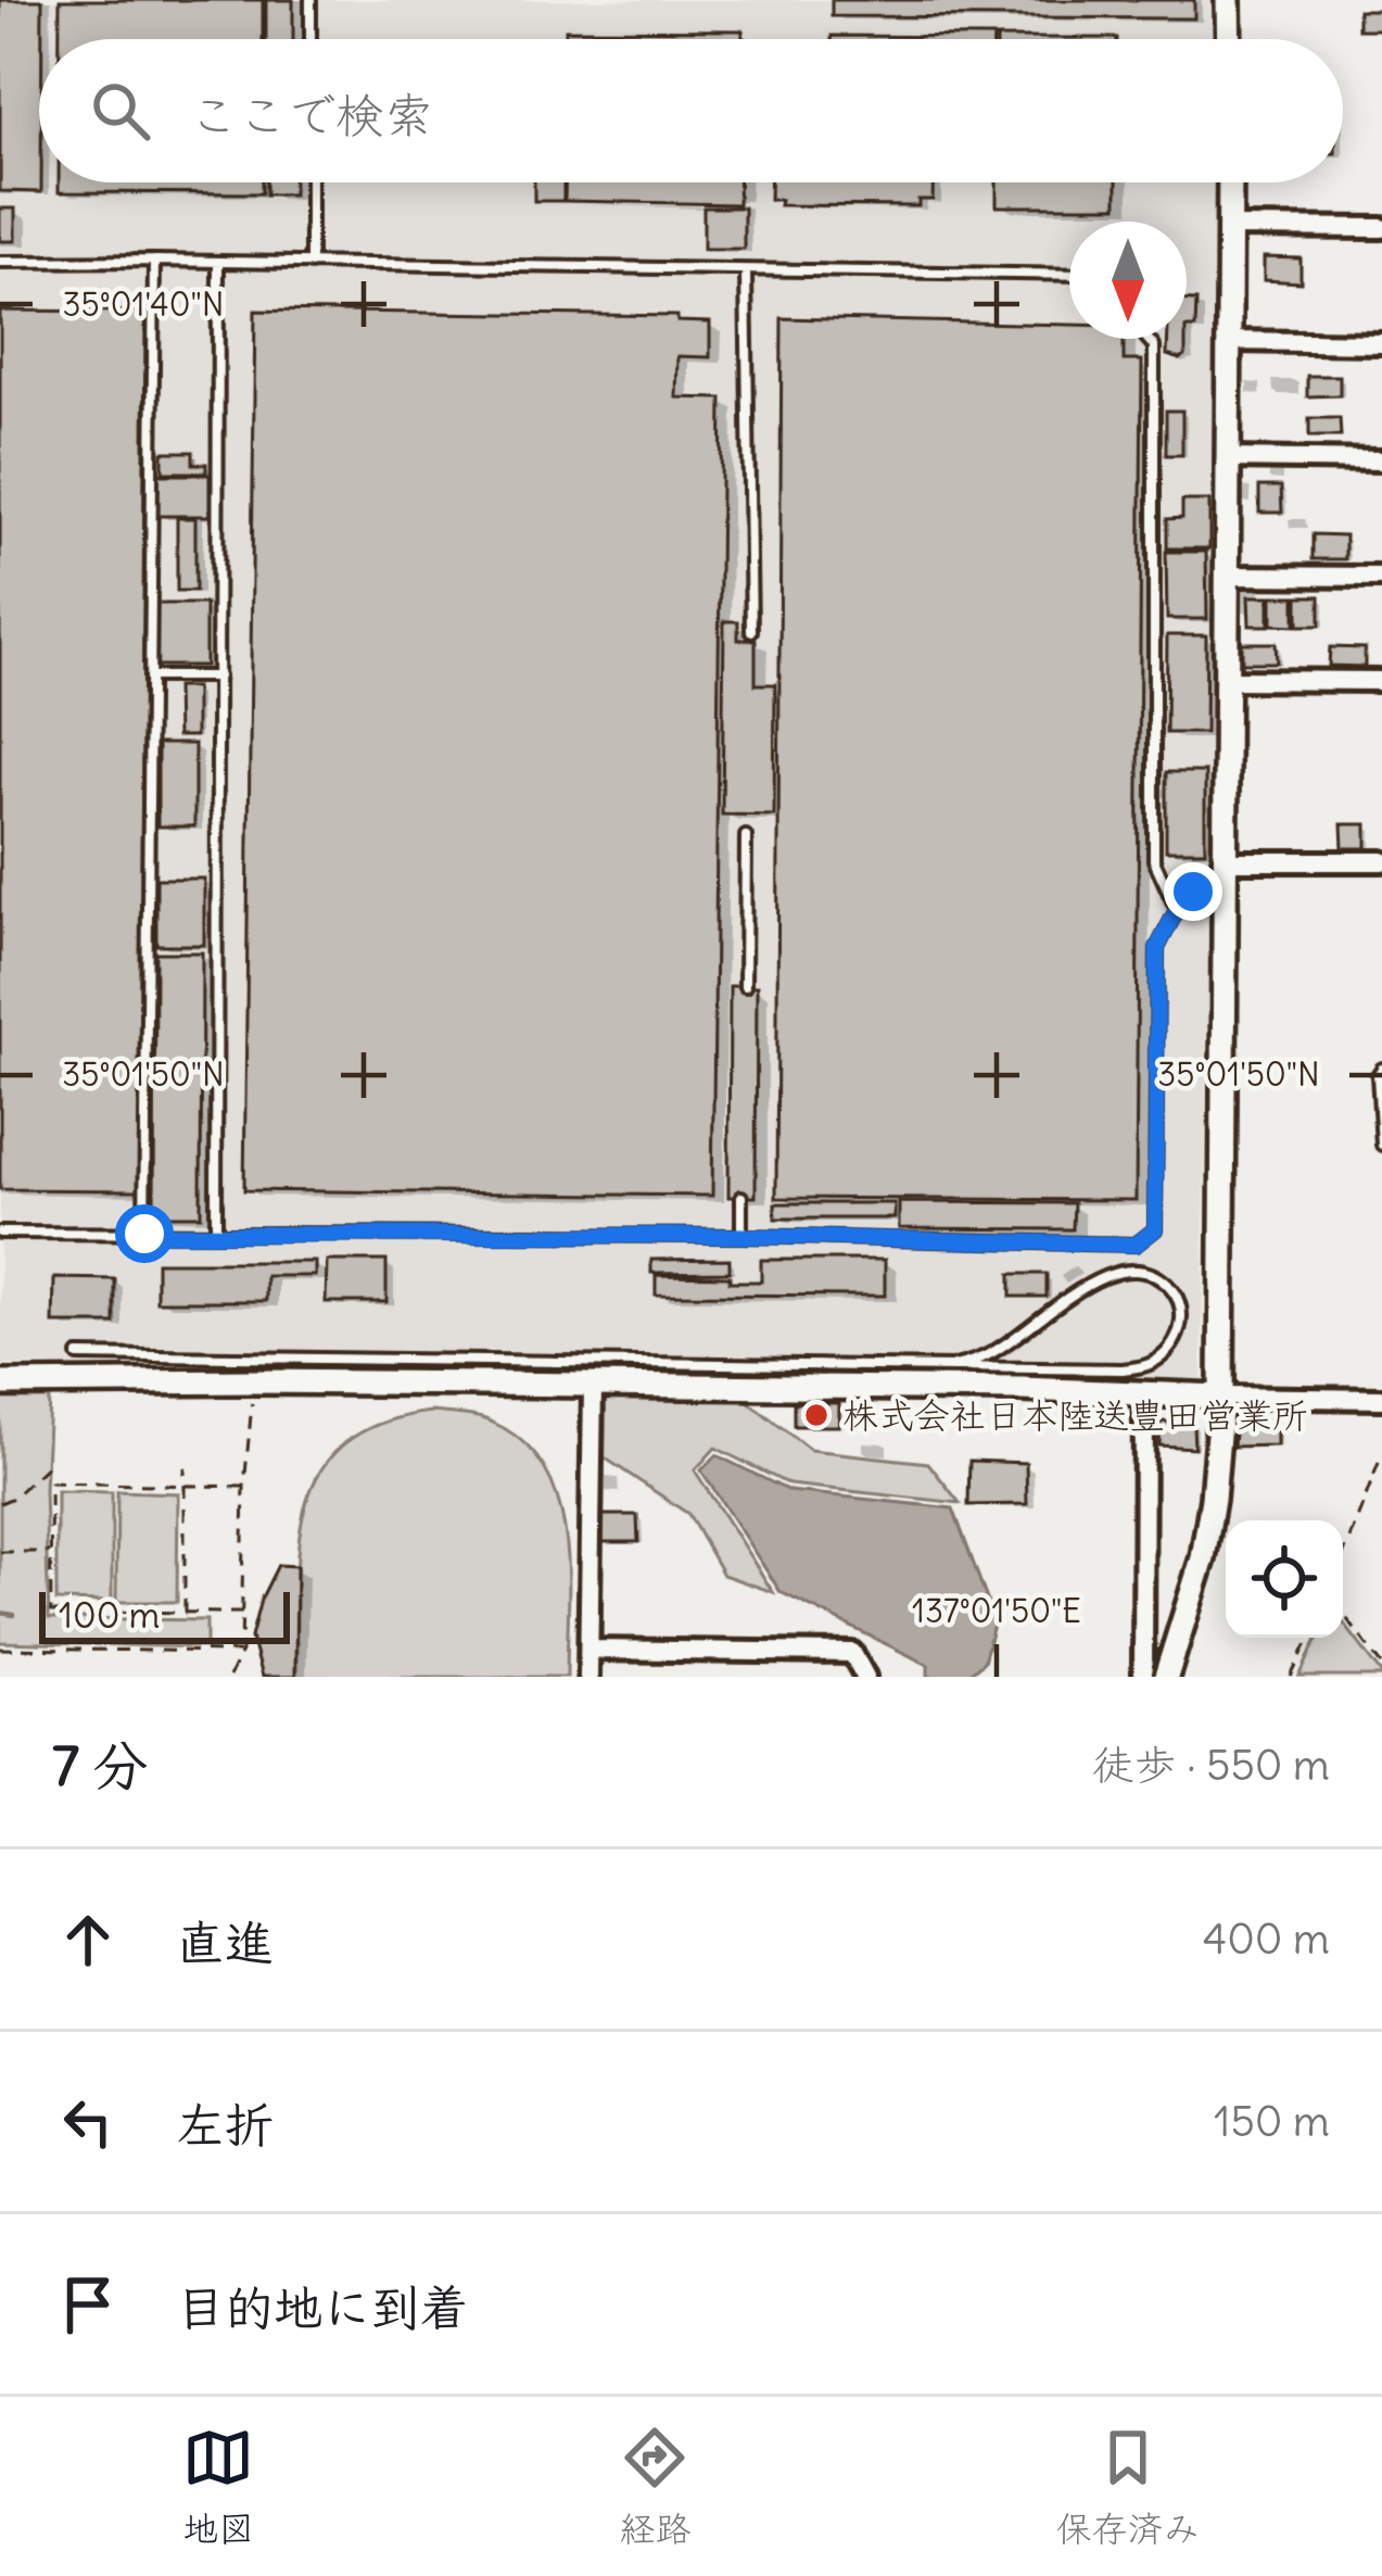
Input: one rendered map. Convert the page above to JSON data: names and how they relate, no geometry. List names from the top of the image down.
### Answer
{
  "places": ["株式会社日本陸送豊田営業所"],
  "scale_bar": "100 m",
  "north": "bottom",
  "page": {
    "search": "ここで検索",
    "scale": "100 m",
    "heading": ["7 分", "徒歩 · 550 m"],
    "list": [
      ["直進", "400 m"],
      ["左折", "150 m"],
      "目的地に到着"
    ],
    "nav": ["地図", "経路", "保存済み"]
  },
  "coordinates": ["35°01'40\"N", "35°01'50\"N", "137°01'50\"E"]
}
